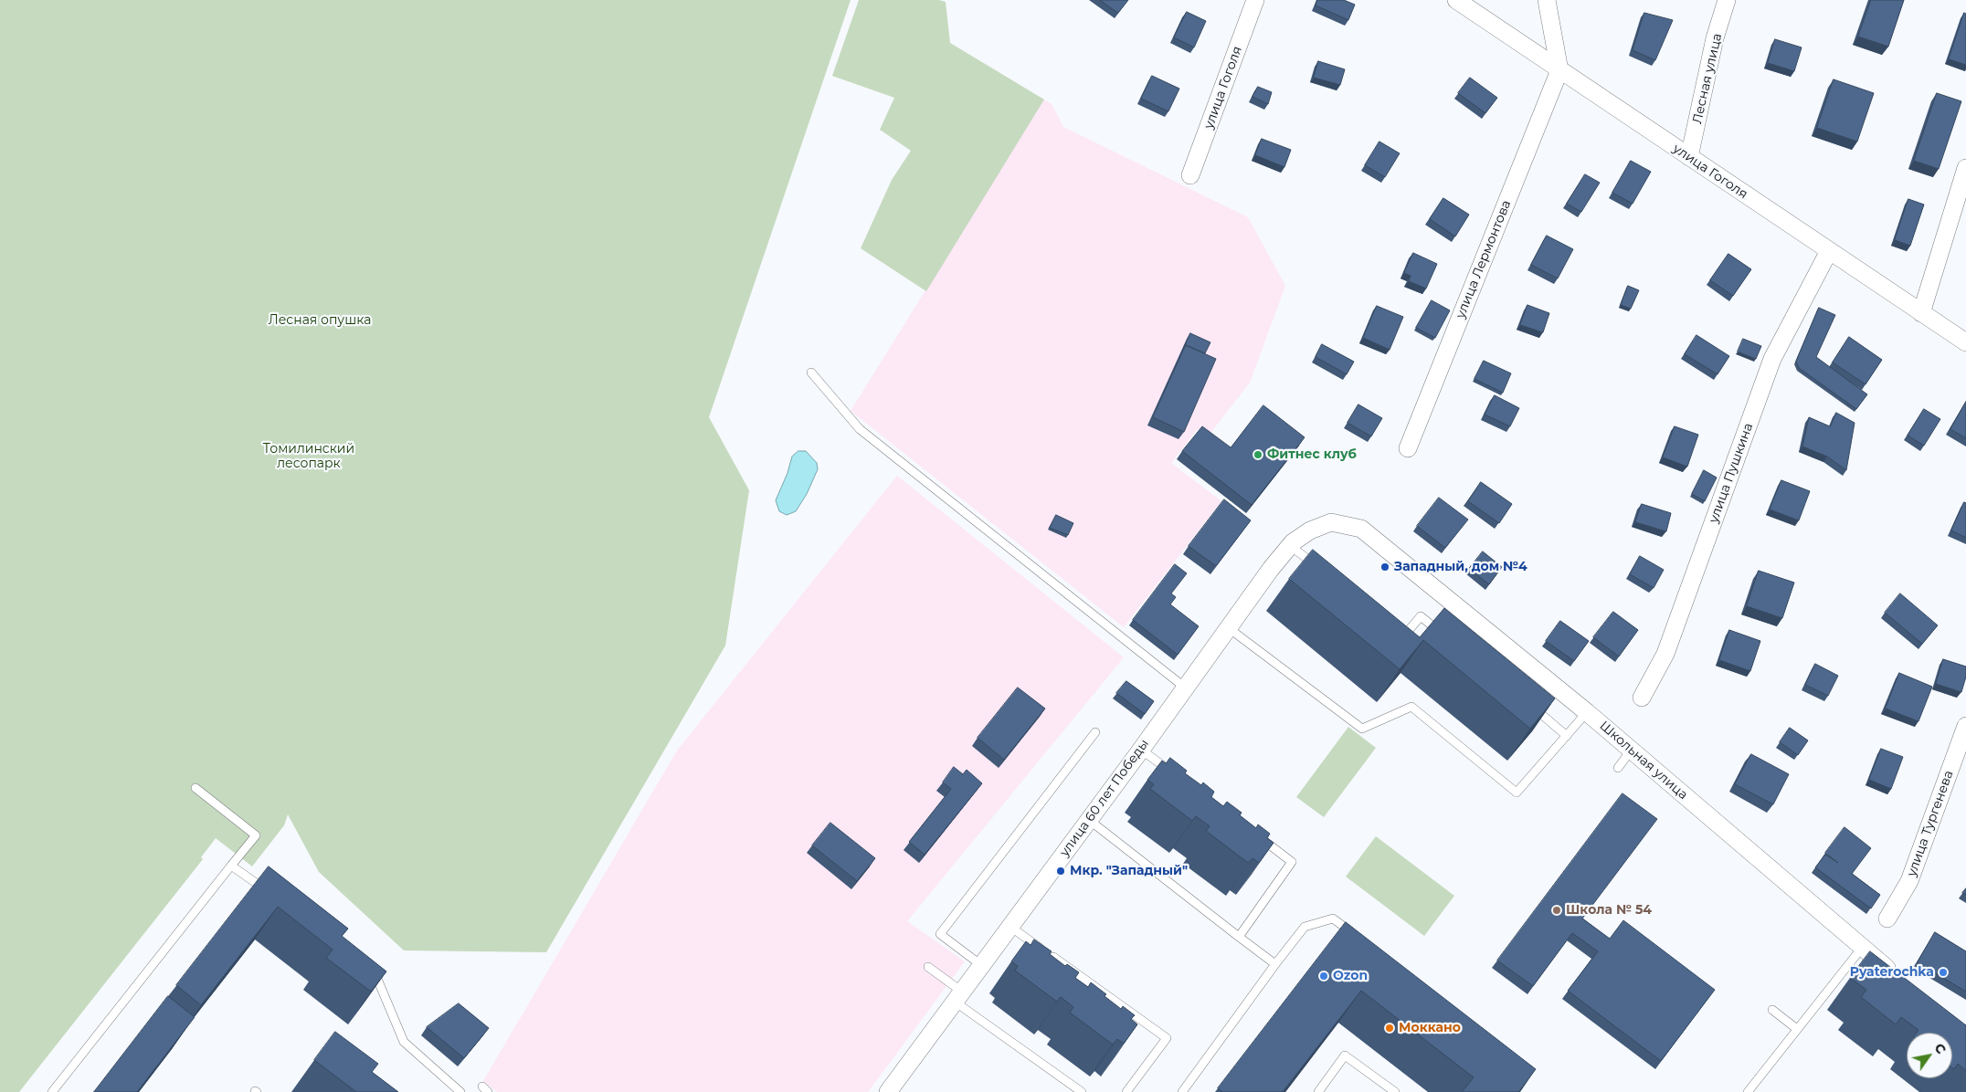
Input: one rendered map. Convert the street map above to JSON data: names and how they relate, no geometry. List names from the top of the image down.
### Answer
{
  "streets": {
    "street": [
      "Лесная улица",
      "улица Гоголя",
      "улица Лермонтова",
      "улица Пушкина",
      "Школьная улица",
      "улица 60 лет Победы",
      "улица Тургенева"
    ]
  },
  "crossings": [
    ["Лесная улица", "улица Гоголя"],
    ["улица Гоголя", "улица Лермонтова"],
    ["улица Гоголя", "улица Пушкина"],
    ["Школьная улица", "улица 60 лет Победы"]
  ],
  "parks": ["Лесная опушка", "Томилинский лесопарк"],
  "places": [
    "Фитнес клуб",
    "Западный, дом №4",
    "Мкр. \"Западный\"",
    "Школа № 54",
    "Pyaterochka",
    "Ozon",
    "Моккано"
  ],
  "north": "top right"
}
